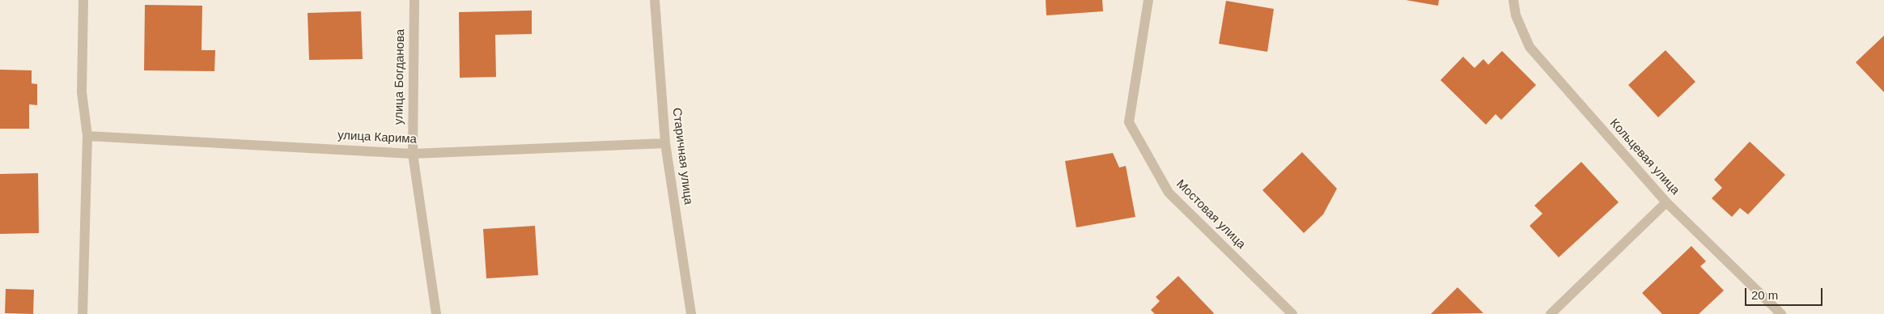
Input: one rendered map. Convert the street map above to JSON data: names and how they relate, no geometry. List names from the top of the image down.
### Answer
{
  "streets": {
    "street": [
      "улица Богданова",
      "улица Карима",
      "Старичная улица",
      "Кольцевая улица",
      "Мостовая улица"
    ]
  },
  "crossings": [
    ["улица Богданова", "улица Карима"],
    ["улица Карима", "Старичная улица"]
  ],
  "scale_bar": "20 m"
}
